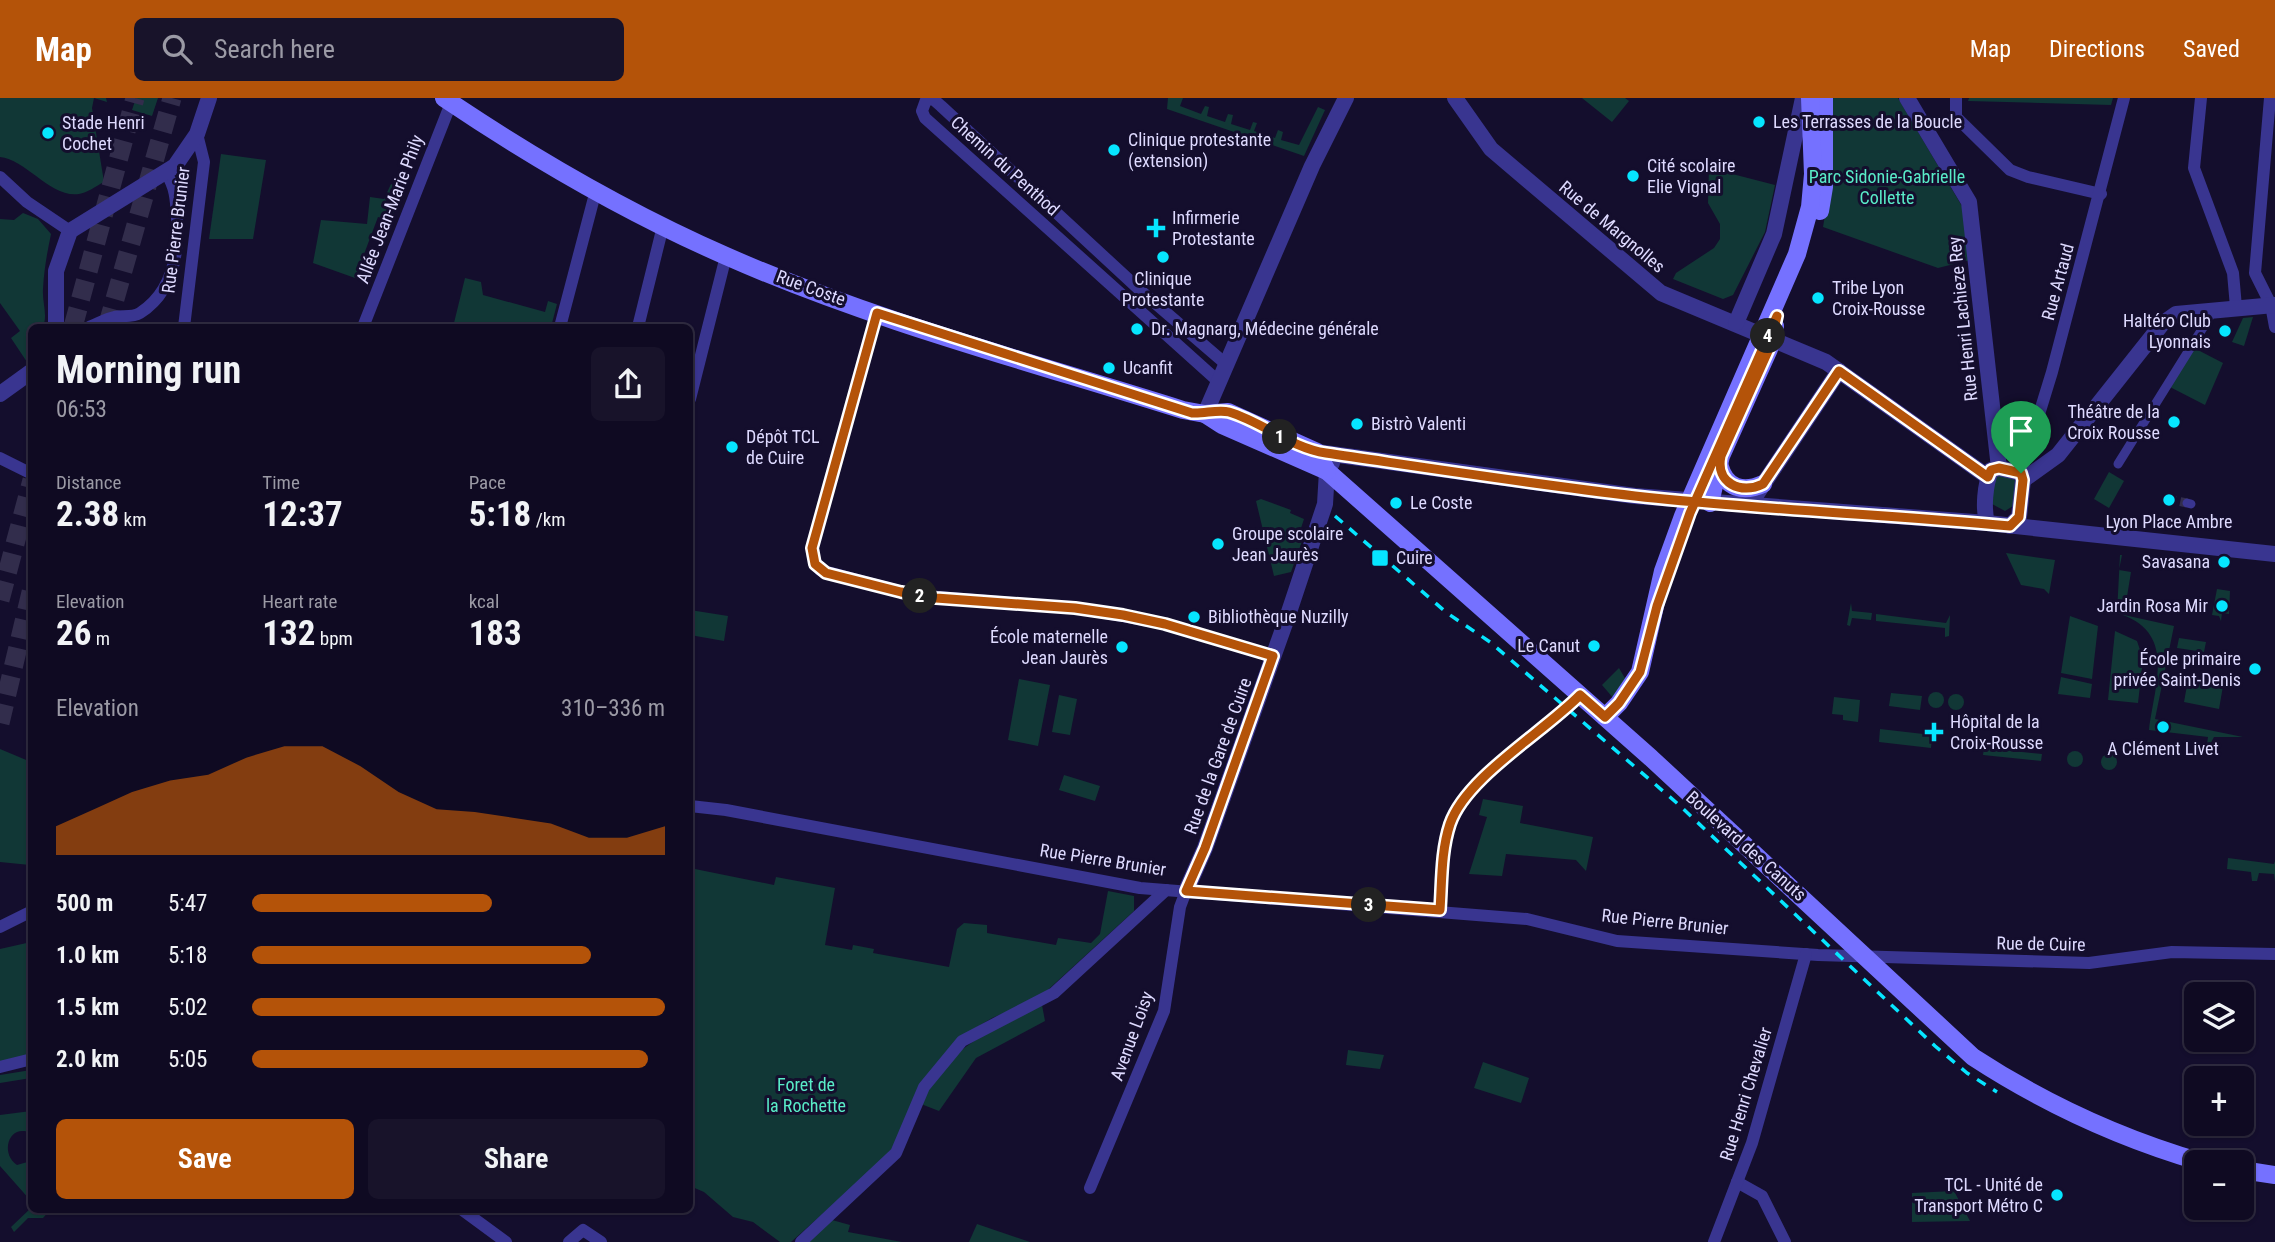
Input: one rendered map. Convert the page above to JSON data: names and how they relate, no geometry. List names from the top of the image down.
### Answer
{
  "streets": {
    "main road": ["Rue Coste", "Boulevard des Canuts"],
    "street": [
      "Chemin du Penthod",
      "Allée Jean-Marie Phily",
      "Rue de Margnolles",
      "Rue Pierre Brunier",
      "Rue Artaud",
      "Rue Henri Lachieze Rey",
      "Rue de la Gare de Cuire",
      "Rue de Cuire",
      "Avenue Loisy",
      "Rue Henri Chevalier"
    ]
  },
  "crossings": [
    ["Allée Jean-Marie Phily", "Rue Coste"],
    ["Rue de Margnolles", "Rue Henri Lachieze Rey"],
    ["Rue Pierre Brunier", "Rue de la Gare de Cuire"],
    ["Rue Pierre Brunier", "Rue de Cuire"],
    ["Rue Pierre Brunier", "Avenue Loisy"],
    ["Rue Pierre Brunier", "Rue Henri Chevalier"],
    ["Rue Coste", "Rue Henri Lachieze Rey"],
    ["Rue Coste", "Rue de la Gare de Cuire"],
    ["Rue Coste", "Boulevard des Canuts"],
    ["Rue de la Gare de Cuire", "Boulevard des Canuts"],
    ["Rue de la Gare de Cuire", "Avenue Loisy"],
    ["Rue de Cuire", "Rue Henri Chevalier"]
  ],
  "parks": ["Parc Sidonie-Gabrielle Collette", "Foret de la Rochette"],
  "places": {
    "other": [
      "Les Terrasses de la Boucle",
      "Stade Henri Cochet",
      "Clinique protestante (extension)",
      "Cité scolaire Elie Vignal",
      "Clinique Protestante",
      "Tribe Lyon Croix-Rousse",
      "Dr. Magnarg, Médecine générale",
      "Haltéro Club Lyonnais",
      "Ucanfit",
      "Théâtre de la Croix Rousse",
      "Bistrò Valenti",
      "Dépôt TCL de Cuire",
      "Lyon Place Ambre",
      "Le Coste",
      "Groupe scolaire Jean Jaurès",
      "Savasana",
      "Jardin Rosa Mir",
      "Bibliothèque Nuzilly",
      "Le Canut",
      "École maternelle Jean Jaurès",
      "École primaire privée Saint-Denis",
      "A Clément Livet",
      "TCL - Unité de Transport Métro C"
    ],
    "health": ["Infirmerie Protestante", "Hôpital de la Croix-Rousse"],
    "transit": ["Cuire"]
  },
  "page": {
    "header": "Map",
    "search": "Search here",
    "nav": ["Map", "Directions", "Saved"],
    "pins": [
      "4",
      "1",
      "2",
      "3"
    ],
    "heading": ["Morning run", "06:53"],
    "stats": [
      ["Distance", "2.38 km"],
      ["Time", "12:37"],
      ["Pace", "5:18 /km"],
      ["Elevation", "26 m"],
      ["Heart rate", "132 bpm"],
      ["kcal", "183"]
    ],
    "chart": ["Elevation", "310–336 m"],
    "list": [
      {
        "name": "500 m",
        "note": "5:47"
      },
      {
        "name": "1.0 km",
        "note": "5:18"
      },
      {
        "name": "1.5 km",
        "note": "5:02"
      },
      {
        "name": "2.0 km",
        "note": "5:05"
      }
    ],
    "map_buttons": ["+", "−"],
    "buttons": ["Save", "Share"]
  }
}
